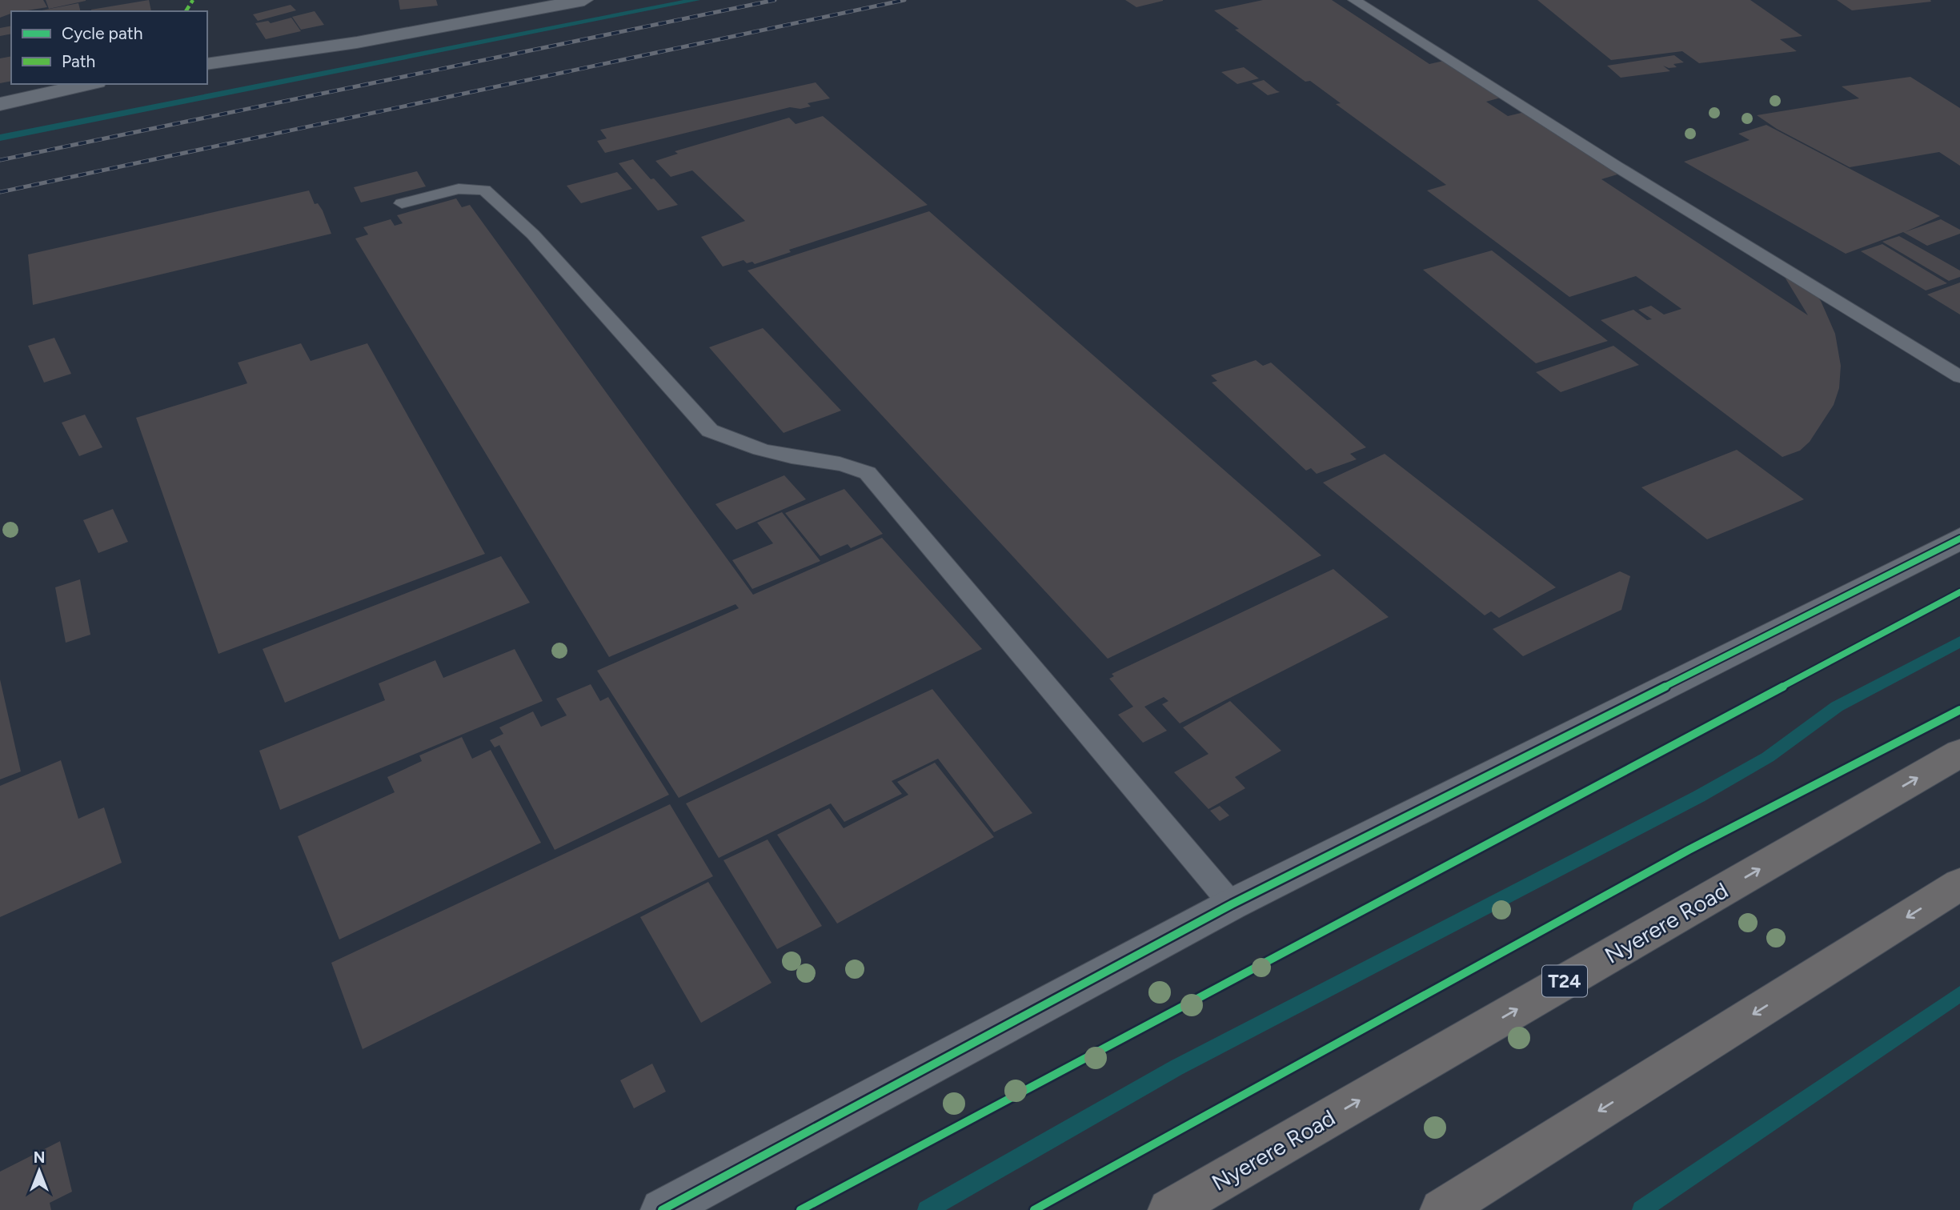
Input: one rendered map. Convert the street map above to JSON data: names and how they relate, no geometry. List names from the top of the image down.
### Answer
{
  "streets": {
    "highway": ["Nyerere Road", "T24"]
  },
  "legend": ["Cycle path", "Path"],
  "north": "top"
}
